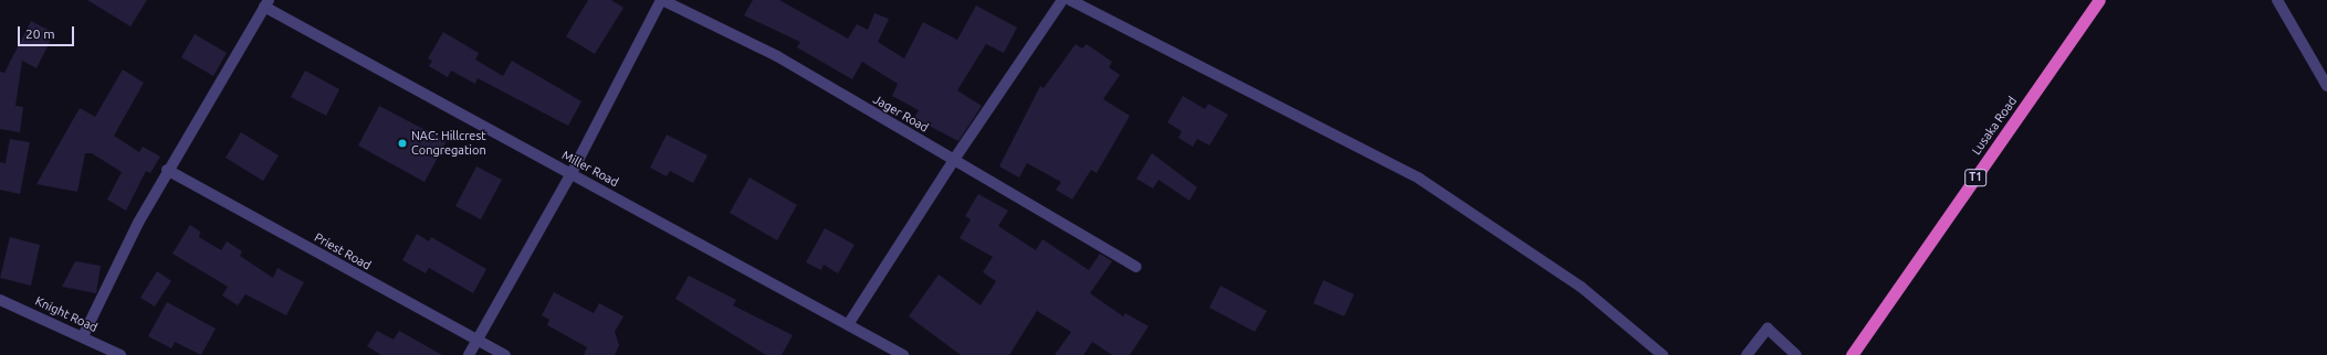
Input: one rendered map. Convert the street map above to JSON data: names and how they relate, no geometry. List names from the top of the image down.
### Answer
{
  "streets": {
    "highway": ["Lusaka Road", "T1"],
    "street": [
      "Jager Road",
      "Miller Road",
      "Priest Road",
      "Knight Road"
    ]
  },
  "places": ["NAC: Hillcrest Congregation"],
  "scale_bar": "20 m"
}
